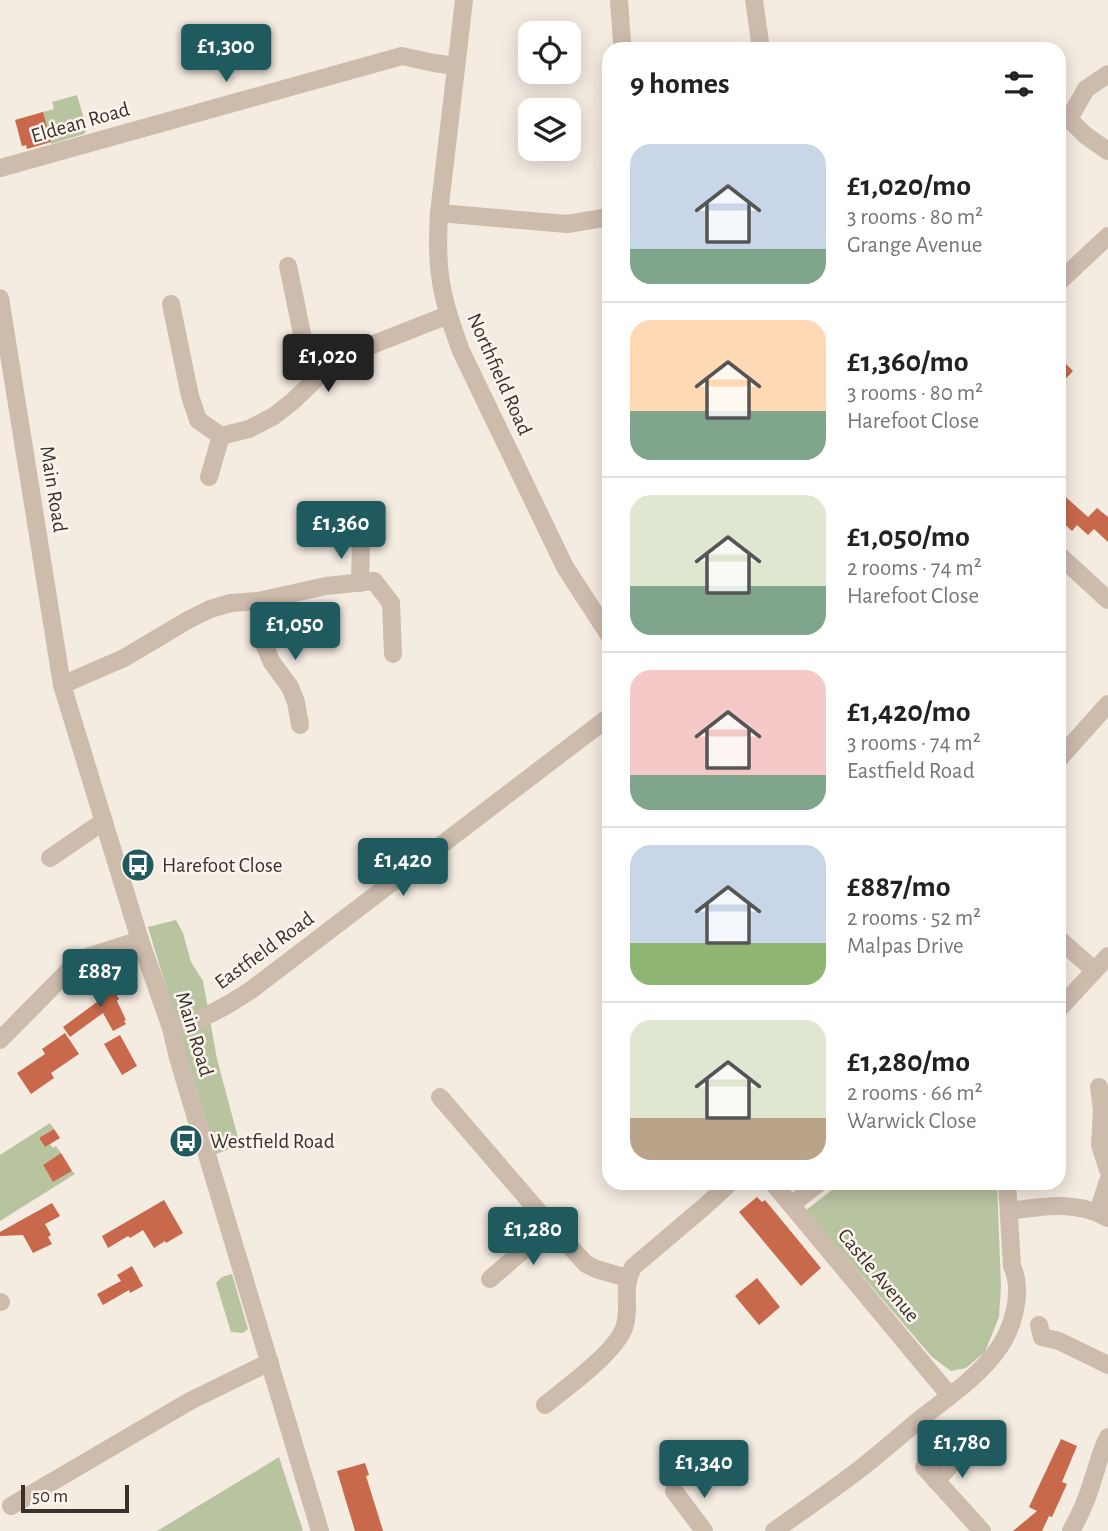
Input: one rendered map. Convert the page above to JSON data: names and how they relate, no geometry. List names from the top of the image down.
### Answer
{
  "streets": {
    "street": [
      "Eldean Road",
      "Northfield Road",
      "Main Road",
      "Eastfield Road",
      "Castle Avenue"
    ]
  },
  "crossings": [
    ["Eldean Road", "Northfield Road"],
    ["Main Road", "Eastfield Road"]
  ],
  "places": {
    "bus stop": ["Harefoot Close", "Westfield Road"]
  },
  "scale_bar": "50 m",
  "page": {
    "price": [
      "£1,300",
      "£1,020",
      "£1,360",
      "£1,050",
      "£1,420",
      "£887",
      "£1,280",
      "£1,780",
      "£1,340"
    ],
    "heading": "9 homes",
    "list": [
      {
        "name": "£1,020/mo",
        "note": "3 rooms · 80 m² · Grange Avenue"
      },
      {
        "name": "£1,360/mo",
        "note": "3 rooms · 80 m² · Harefoot Close"
      },
      {
        "name": "£1,050/mo",
        "note": "2 rooms · 74 m² · Harefoot Close"
      },
      {
        "name": "£1,420/mo",
        "note": "3 rooms · 74 m² · Eastfield Road"
      },
      {
        "name": "£887/mo",
        "note": "2 rooms · 52 m² · Malpas Drive"
      },
      {
        "name": "£1,280/mo",
        "note": "2 rooms · 66 m² · Warwick Close"
      }
    ],
    "scale": "50 m"
  }
}
